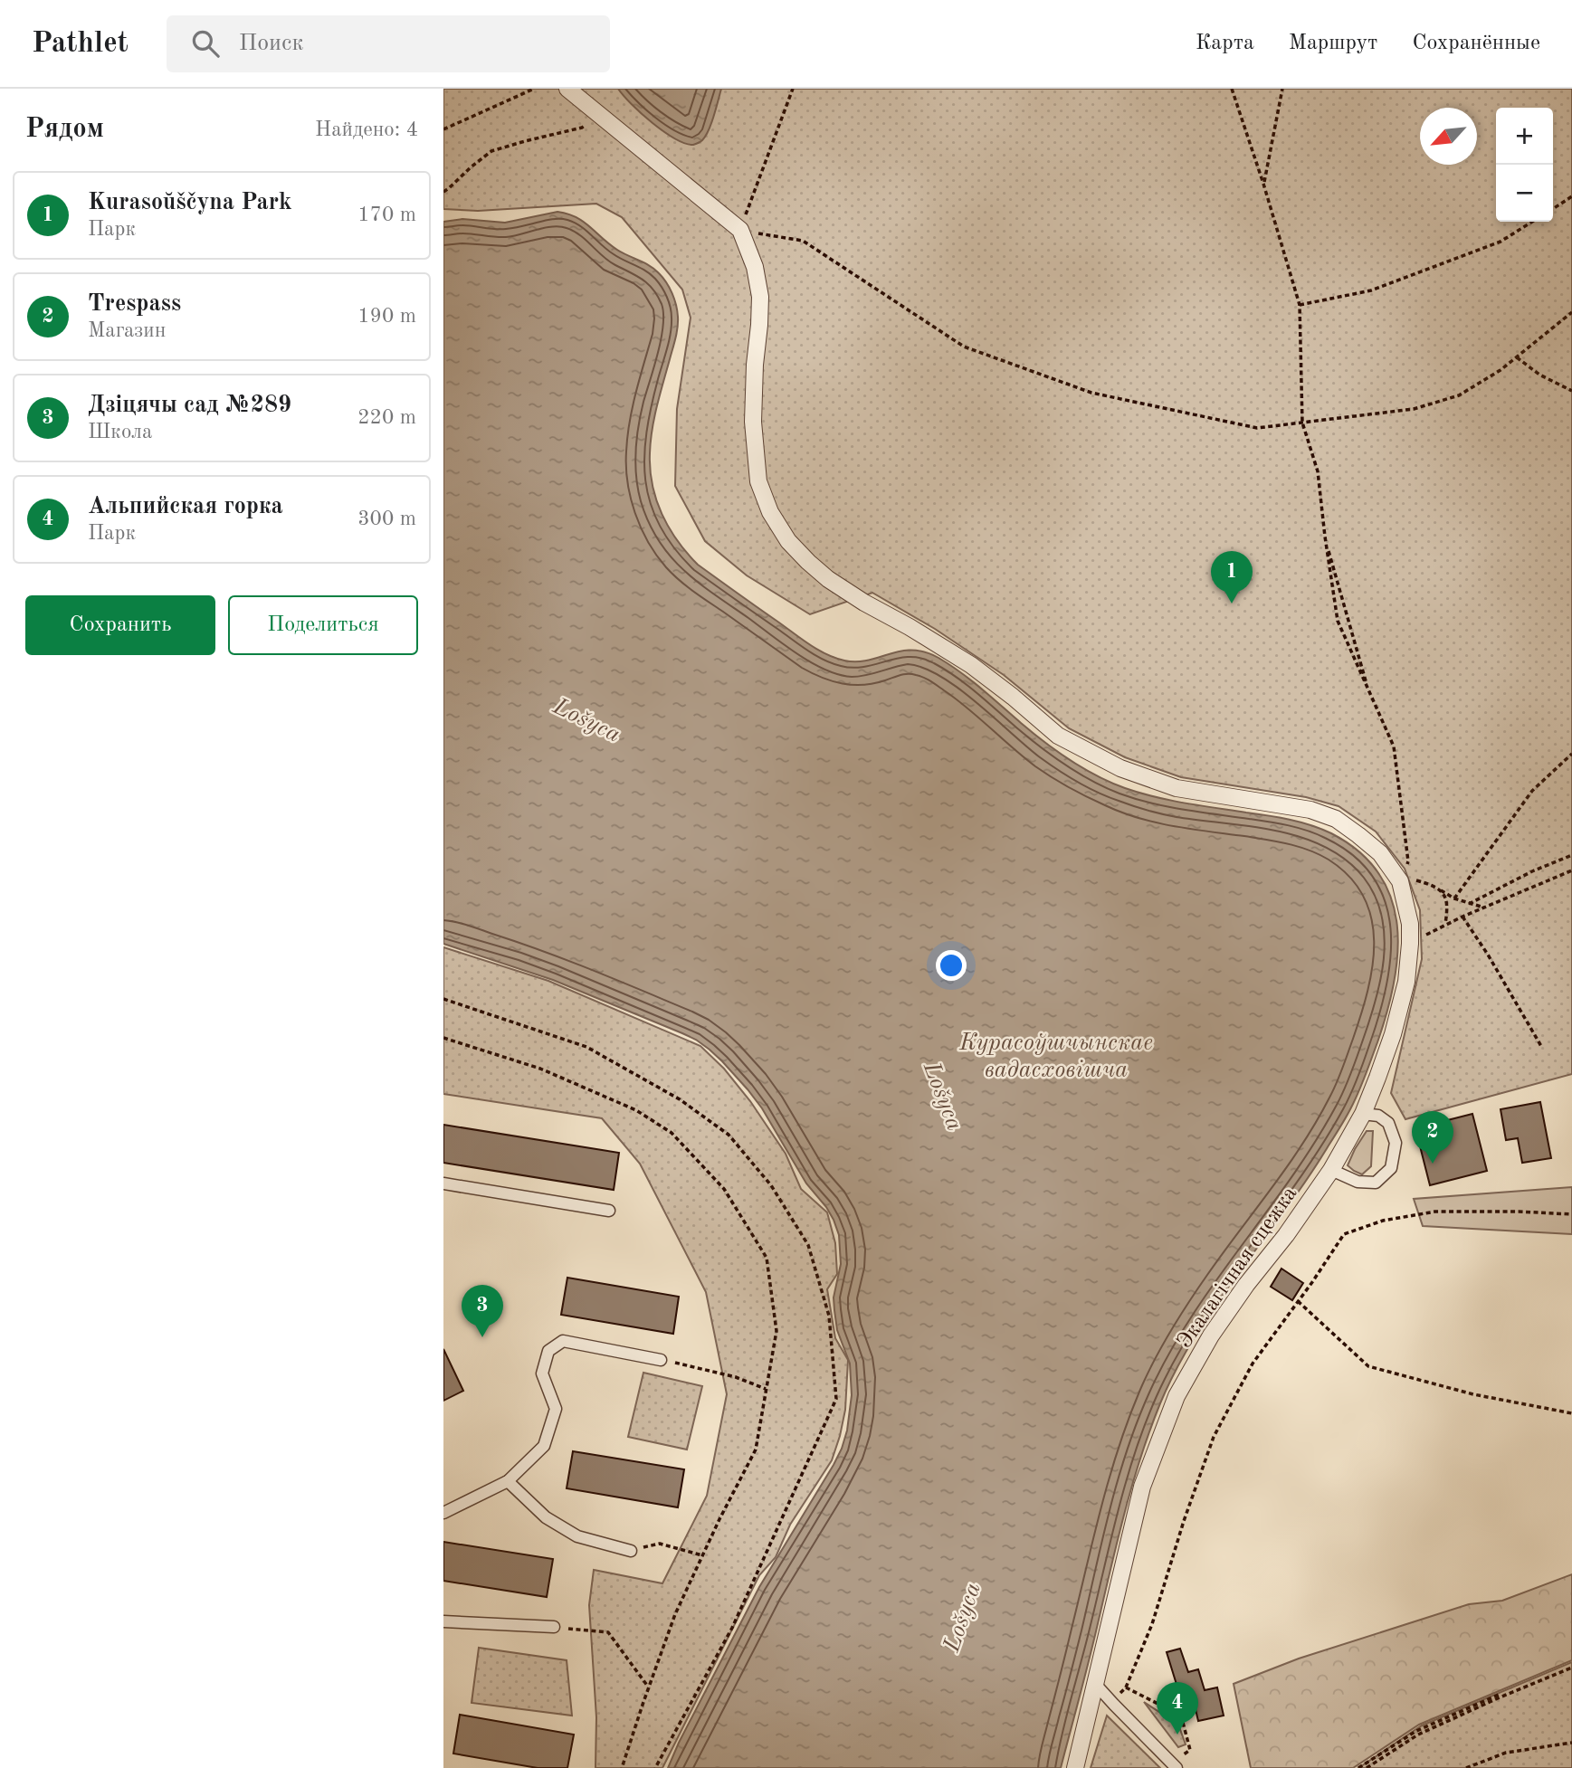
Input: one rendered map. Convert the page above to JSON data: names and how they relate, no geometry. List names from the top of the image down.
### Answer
{
  "streets": {
    "street": ["Экалагічная сцежка"]
  },
  "water": ["Lošyca", "Курасоўшчынскае вадасховішча"],
  "north": "bottom left",
  "page": {
    "header": "Pathlet",
    "search": "Поиск",
    "nav": ["Карта", "Маршрут", "Сохранённые"],
    "heading": ["Рядом", "Найдено: 4"],
    "map_buttons": ["+", "−"],
    "list": [
      {
        "mark": "1",
        "name": "Kurasoŭščyna Park",
        "note": "Парк",
        "value": "170 m"
      },
      {
        "mark": "2",
        "name": "Trespass",
        "note": "Магазин",
        "value": "190 m"
      },
      {
        "mark": "3",
        "name": "Дзіцячы сад №289",
        "note": "Школа",
        "value": "220 m"
      },
      {
        "mark": "4",
        "name": "Альпийская горка",
        "note": "Парк",
        "value": "300 m"
      }
    ],
    "pins": [
      "1",
      "2",
      "3",
      "4"
    ],
    "buttons": ["Сохранить", "Поделиться"]
  }
}
